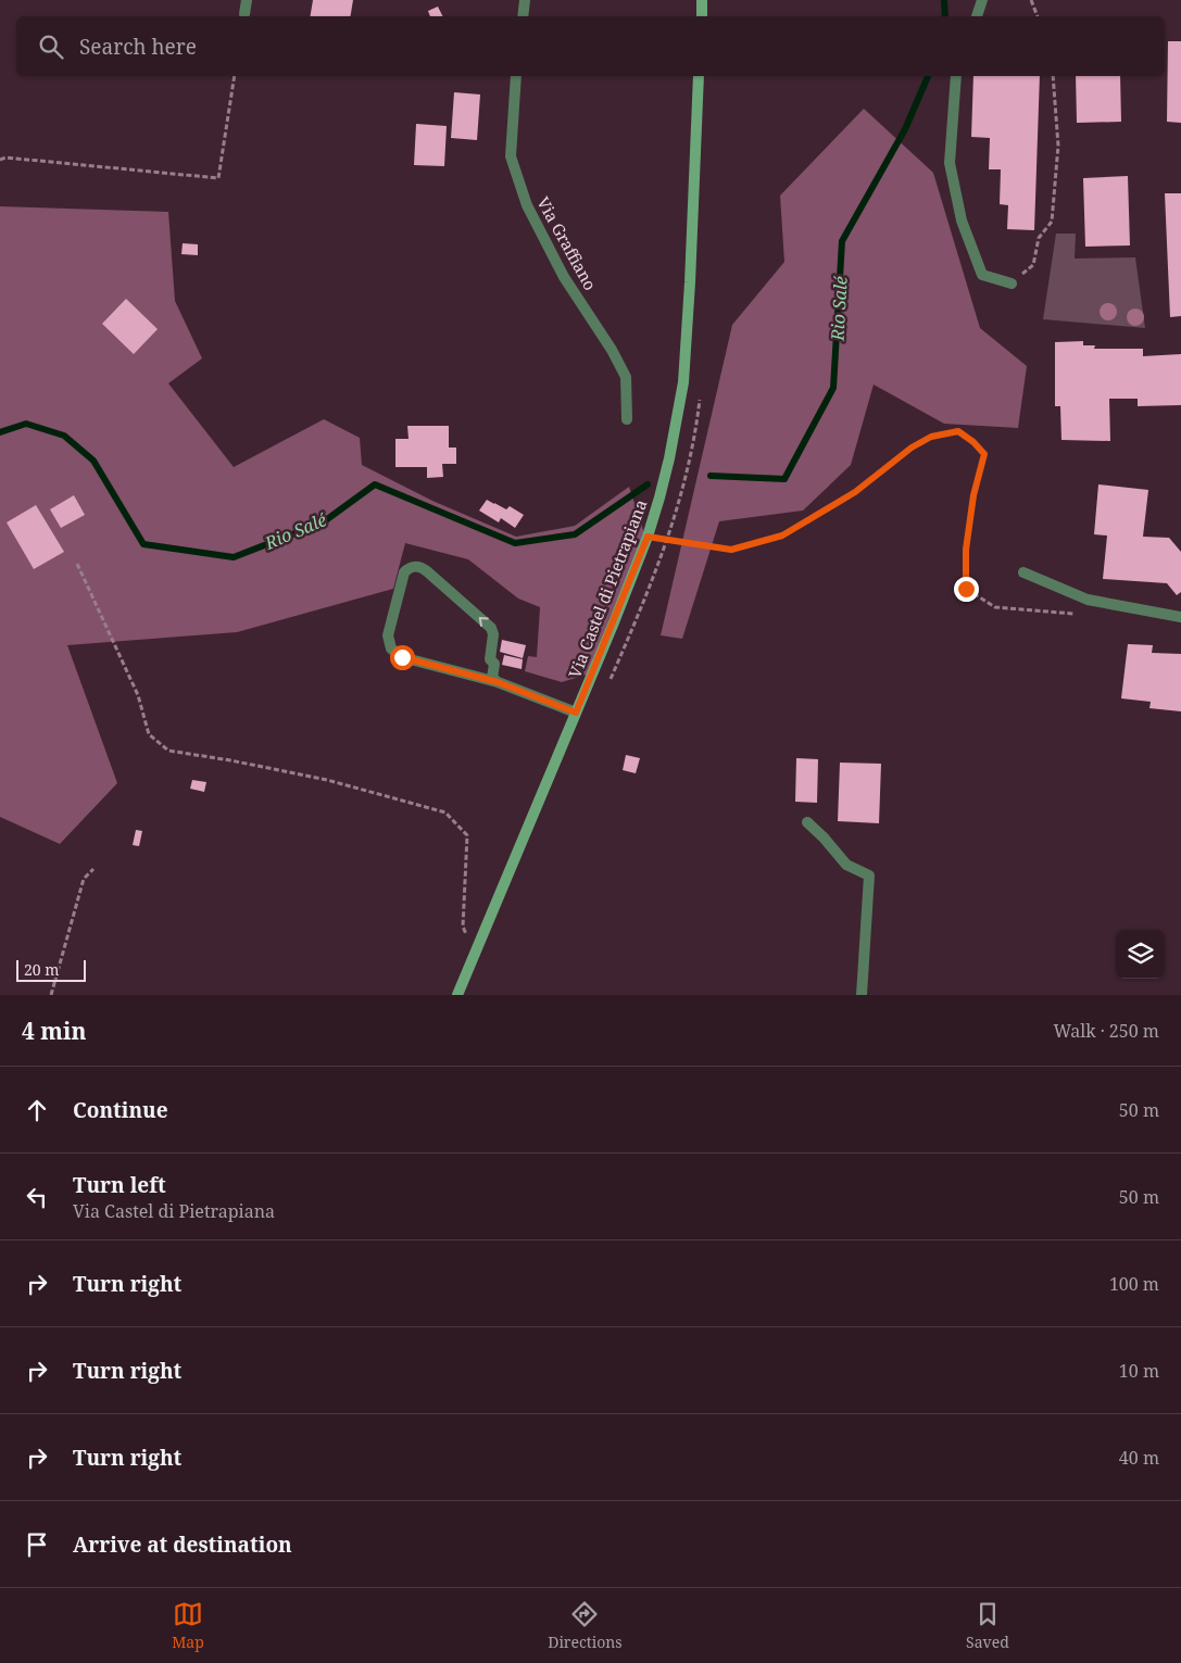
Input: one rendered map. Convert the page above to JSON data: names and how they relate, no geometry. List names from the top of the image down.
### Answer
{
  "streets": {
    "main road": ["Via Castel di Pietrapiana"],
    "street": ["Via Graffiano"]
  },
  "water": ["Rio Salé"],
  "scale_bar": "20 m",
  "page": {
    "search": "Search here",
    "scale": "20 m",
    "heading": ["4 min", "Walk · 250 m"],
    "list": [
      ["Continue", "50 m"],
      ["Turn left", "Via Castel di Pietrapiana", "50 m"],
      ["Turn right", "100 m"],
      ["Turn right", "10 m"],
      ["Turn right", "40 m"],
      "Arrive at destination"
    ],
    "nav": ["Map", "Directions", "Saved"]
  }
}
